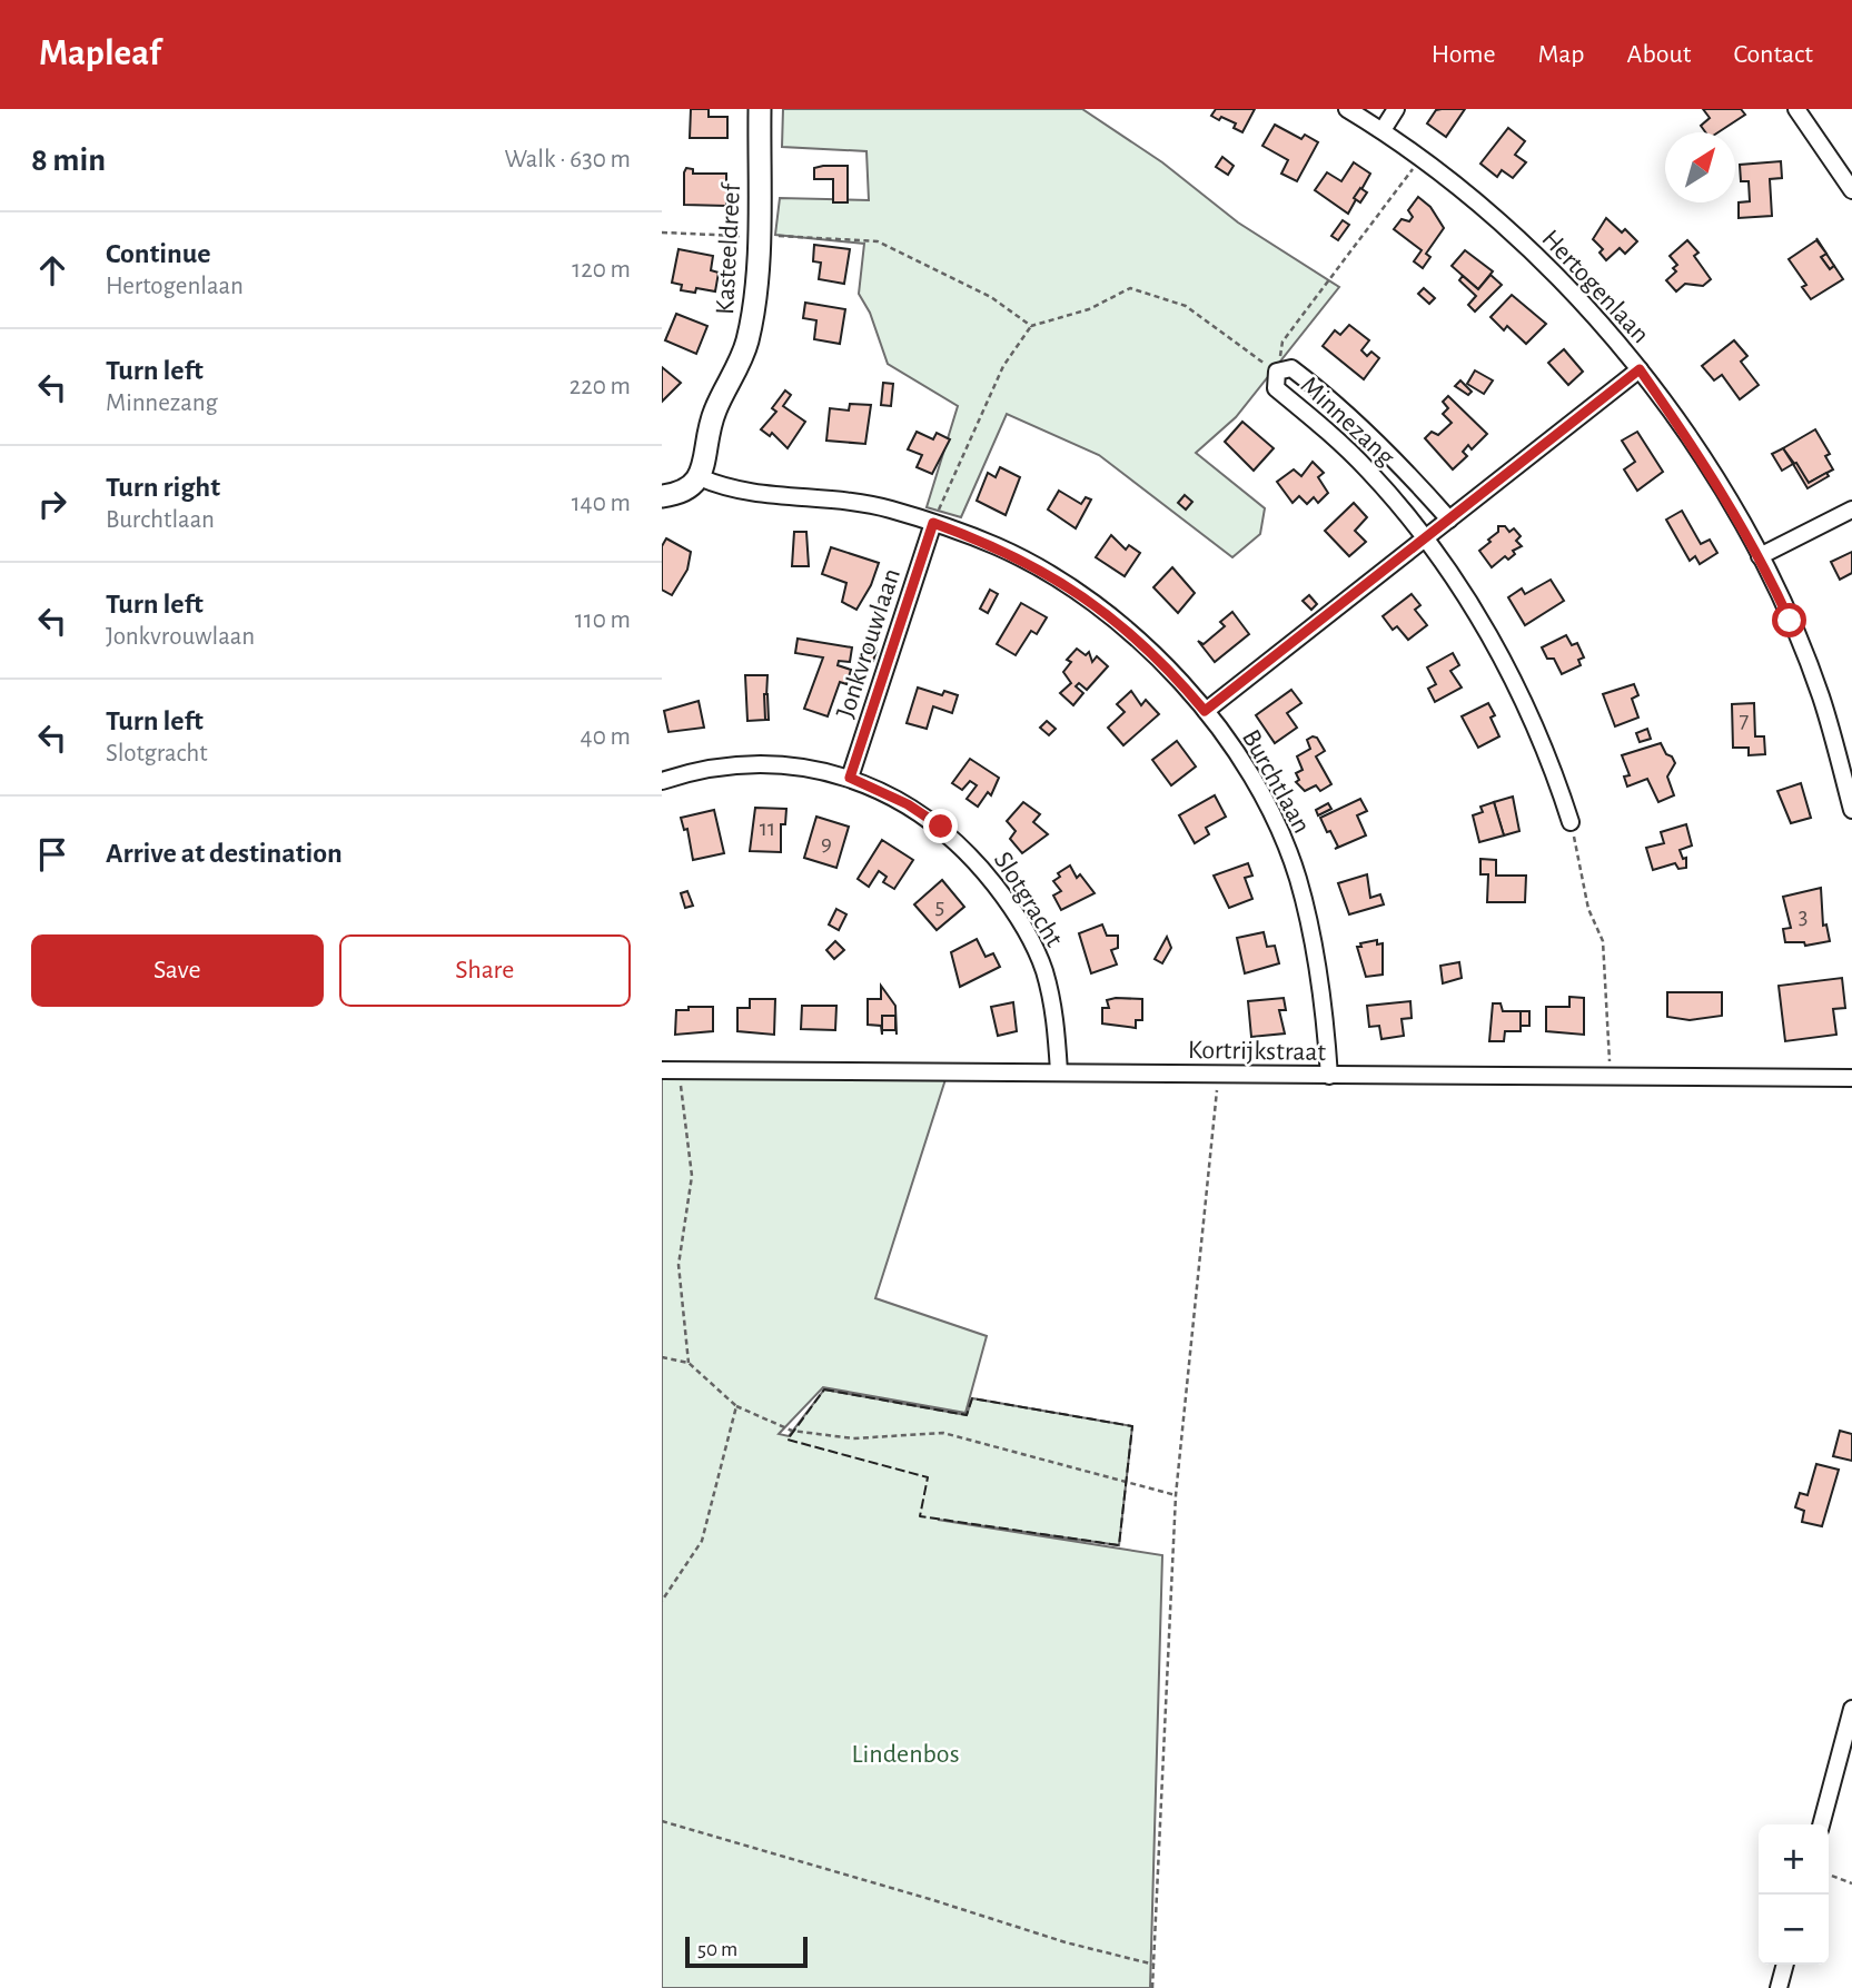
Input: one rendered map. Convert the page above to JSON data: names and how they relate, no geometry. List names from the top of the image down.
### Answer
{
  "streets": {
    "street": [
      "Kasteeldreef",
      "Hertogenlaan",
      "Minnezang",
      "Jonkvrouwlaan",
      "Burchtlaan",
      "Slotgracht",
      "Kortrijkstraat"
    ]
  },
  "crossings": [
    ["Kasteeldreef", "Burchtlaan"],
    ["Jonkvrouwlaan", "Burchtlaan"],
    ["Jonkvrouwlaan", "Slotgracht"],
    ["Burchtlaan", "Kortrijkstraat"],
    ["Slotgracht", "Kortrijkstraat"]
  ],
  "parks": ["Lindenbos"],
  "house_numbers": [
    "7",
    "11",
    "9",
    "5",
    "3"
  ],
  "scale_bar": "50 m",
  "north": "top right",
  "page": {
    "header": "Mapleaf",
    "nav": [
      "Home",
      "Map",
      "About",
      "Contact"
    ],
    "heading": ["8 min", "Walk · 630 m"],
    "list": [
      ["Continue", "Hertogenlaan", "120 m"],
      ["Turn left", "Minnezang", "220 m"],
      ["Turn right", "Burchtlaan", "140 m"],
      ["Turn left", "Jonkvrouwlaan", "110 m"],
      ["Turn left", "Slotgracht", "40 m"],
      "Arrive at destination"
    ],
    "buttons": ["Save", "Share"],
    "map_buttons": ["+", "−"],
    "scale": "50 m"
  }
}
